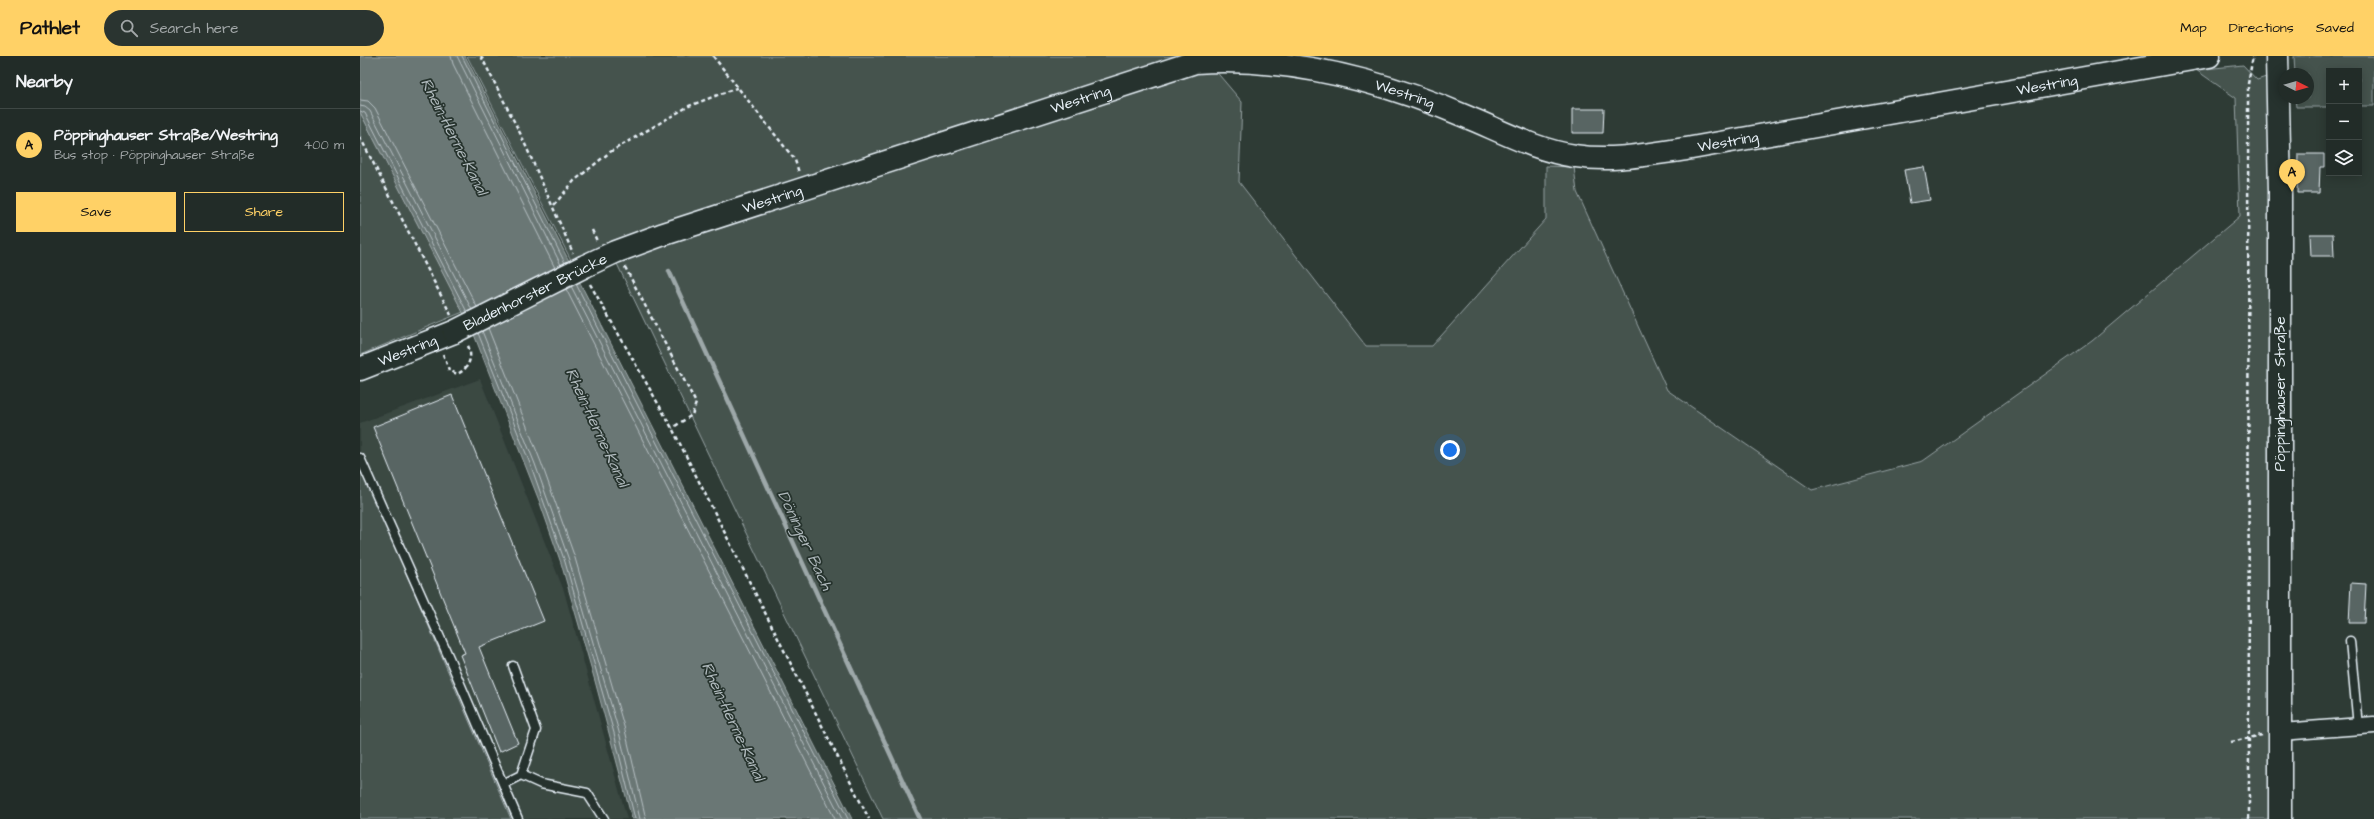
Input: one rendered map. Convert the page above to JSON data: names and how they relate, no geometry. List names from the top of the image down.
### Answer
{
  "streets": {
    "main road": ["Westring", "Bladenhorster Brücke", "Pöppinghauser Straße"]
  },
  "crossings": [
    ["Westring", "Bladenhorster Brücke"]
  ],
  "water": ["Rhein-Herne-Kanal", "Döninger Bach"],
  "north": "right",
  "page": {
    "header": "Pathlet",
    "search": "Search here",
    "nav": ["Map", "Directions", "Saved"],
    "heading": "Nearby",
    "map_buttons": ["+", "−"],
    "list": [
      {
        "mark": "A",
        "name": "Pöppinghauser Straße/Westring",
        "note": "Bus stop · Pöppinghauser Straße",
        "value": "400 m"
      }
    ],
    "pins": "A",
    "buttons": ["Save", "Share"]
  }
}
